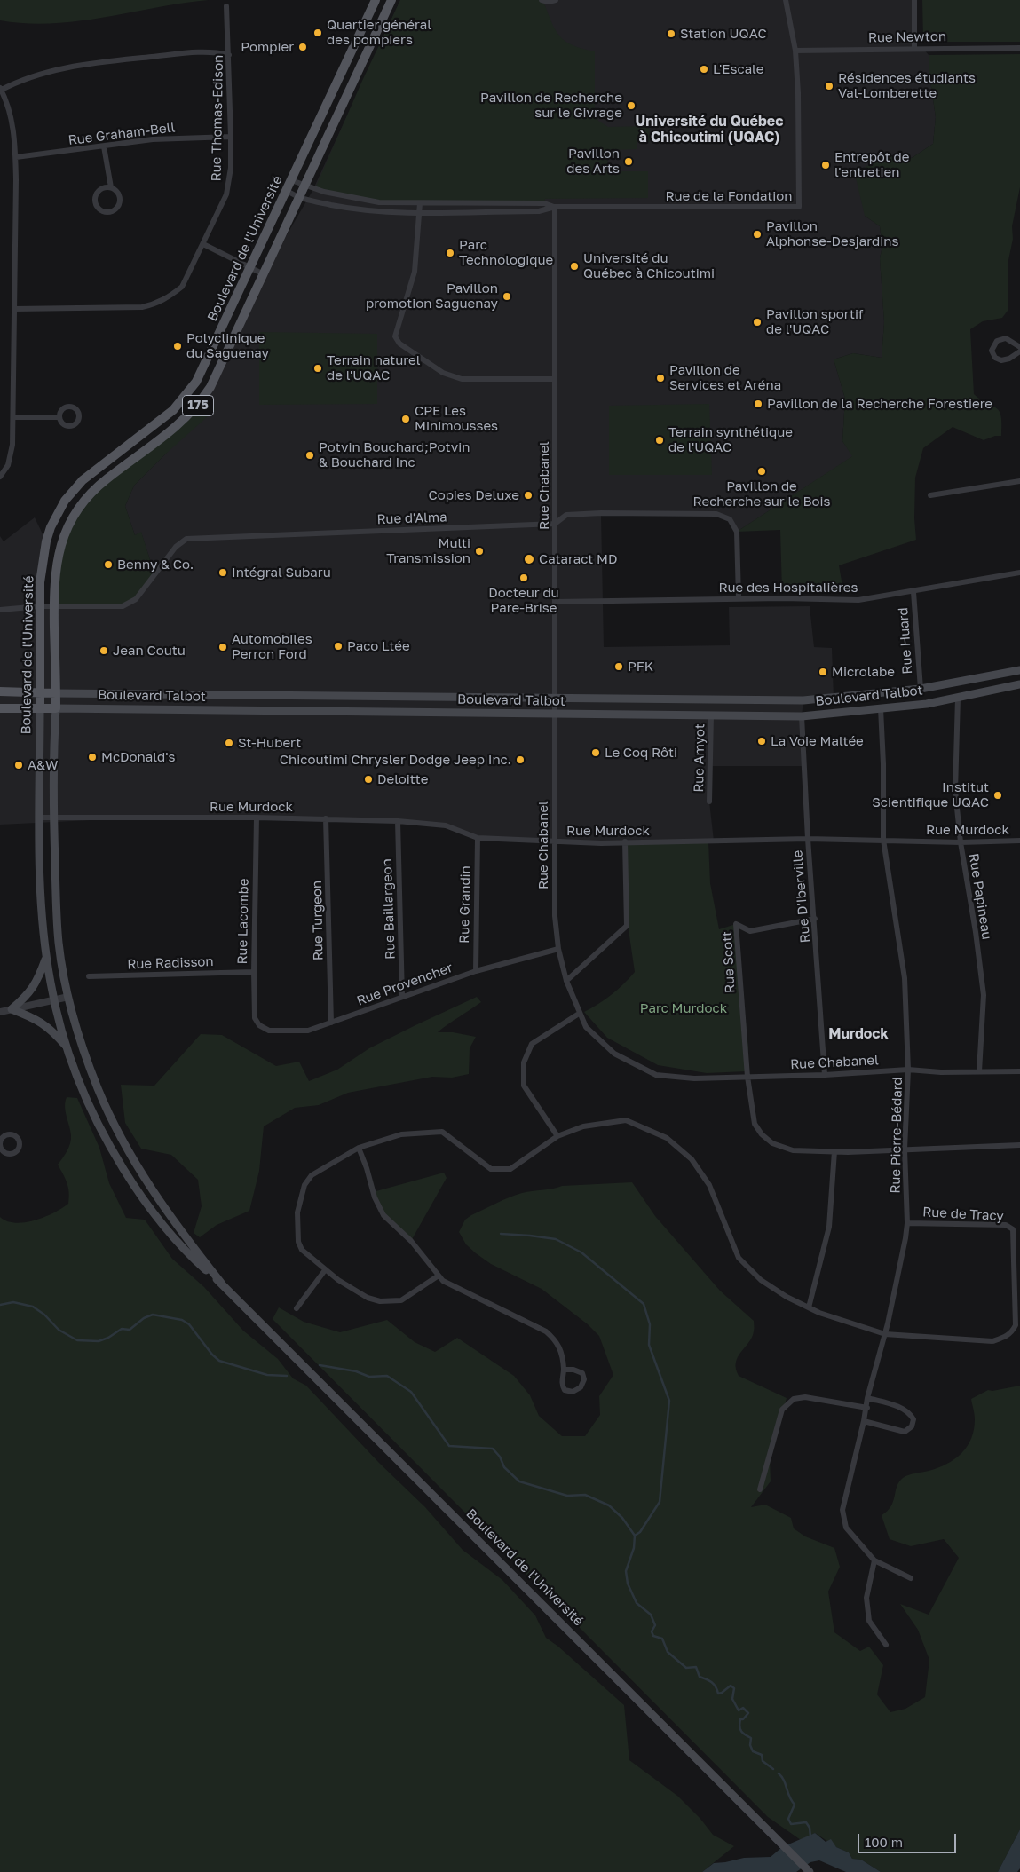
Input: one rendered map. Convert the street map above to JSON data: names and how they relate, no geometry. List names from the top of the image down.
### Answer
{
  "streets": {
    "main road": ["Boulevard de l'Université", "175", "Boulevard Talbot"],
    "street": [
      "Rue Newton",
      "Rue Thomas-Edison",
      "Rue Graham-Bell",
      "Rue de la Fondation",
      "Rue Chabanel",
      "Rue d'Alma",
      "Rue des Hospitalières",
      "Rue Huard",
      "Rue Amyot",
      "Rue Murdock",
      "Rue D'Iberville",
      "Rue Papineau",
      "Rue Grandin",
      "Rue Baillargeon",
      "Rue Turgeon",
      "Rue Lacombe",
      "Rue Scott",
      "Rue Radisson",
      "Rue Provencher",
      "Rue Pierre-Bédard",
      "Rue de Tracy"
    ]
  },
  "crossings": [
    ["Rue Newton", "Rue de la Fondation"],
    ["Rue Thomas-Edison", "Rue Graham-Bell"],
    ["Rue de la Fondation", "Boulevard de l'Université"],
    ["Rue de la Fondation", "Rue Chabanel"],
    ["Boulevard de l'Université", "Rue d'Alma"],
    ["Boulevard de l'Université", "Boulevard Talbot"],
    ["Boulevard de l'Université", "Rue Murdock"],
    ["Rue Chabanel", "Rue d'Alma"],
    ["Rue Chabanel", "Rue des Hospitalières"],
    ["Rue Chabanel", "Boulevard Talbot"],
    ["Rue Chabanel", "Rue Murdock"],
    ["Rue Chabanel", "Rue D'Iberville"],
    ["Rue Chabanel", "Rue Papineau"],
    ["Rue Chabanel", "Rue Scott"],
    ["Rue Chabanel", "Rue Provencher"],
    ["Rue Chabanel", "Rue Pierre-Bédard"],
    ["Rue d'Alma", "Rue des Hospitalières"],
    ["Rue des Hospitalières", "Rue Huard"],
    ["Rue Huard", "Boulevard Talbot"],
    ["Boulevard Talbot", "Rue Amyot"],
    ["Boulevard Talbot", "Rue D'Iberville"],
    ["Boulevard Talbot", "Rue Papineau"],
    ["Boulevard Talbot", "Rue Pierre-Bédard"],
    ["Rue Murdock", "Rue D'Iberville"],
    ["Rue Murdock", "Rue Papineau"],
    ["Rue Murdock", "Rue Grandin"],
    ["Rue Murdock", "Rue Baillargeon"],
    ["Rue Murdock", "Rue Turgeon"],
    ["Rue Murdock", "Rue Lacombe"],
    ["Rue Murdock", "Rue Pierre-Bédard"],
    ["Rue D'Iberville", "Rue Scott"],
    ["Rue Grandin", "Rue Provencher"],
    ["Rue Baillargeon", "Rue Provencher"],
    ["Rue Turgeon", "Rue Provencher"],
    ["Rue Lacombe", "Rue Radisson"],
    ["Rue Lacombe", "Rue Provencher"],
    ["Rue Pierre-Bédard", "Rue de Tracy"]
  ],
  "districts": ["Université du Québec à Chicoutimi (UQAC)", "Murdock"],
  "parks": ["Parc Murdock"],
  "places": [
    "Quartier général des pompiers",
    "Station UQAC",
    "Pompier",
    "L'Escale",
    "Résidences étudiants Val-Lomberette",
    "Pavillon de Recherche sur le Givrage",
    "Pavillon des Arts",
    "Entrepôt de l'entretien",
    "Pavillon Alphonse-Desjardins",
    "Parc Technologique",
    "Université du Québec à Chicoutimi",
    "Pavillon promotion Saguenay",
    "Pavillon sportif de l'UQAC",
    "Polyclinique du Saguenay",
    "Terrain naturel de l'UQAC",
    "Pavillon de Services et Aréna",
    "Pavillon de la Recherche Forestiere",
    "CPE Les Minimousses",
    "Terrain synthétique de l'UQAC",
    "Potvin Bouchard;Potvin & Bouchard Inc",
    "Pavillon de Recherche sur le Bois",
    "Copies Deluxe",
    "Multi Transmission",
    "Cataract MD",
    "Benny & Co.",
    "Intégral Subaru",
    "Docteur du Pare-Brise",
    "Paco Ltée",
    "Automobiles Perron Ford",
    "Jean Coutu",
    "PFK",
    "Microlabe",
    "La Voie Maltée",
    "St-Hubert",
    "Le Coq Rôti",
    "McDonald's",
    "Chicoutimi Chrysler Dodge Jeep Inc.",
    "A&W",
    "Deloitte",
    "Institut Scientifique UQAC"
  ],
  "scale_bar": "100 m"
}
